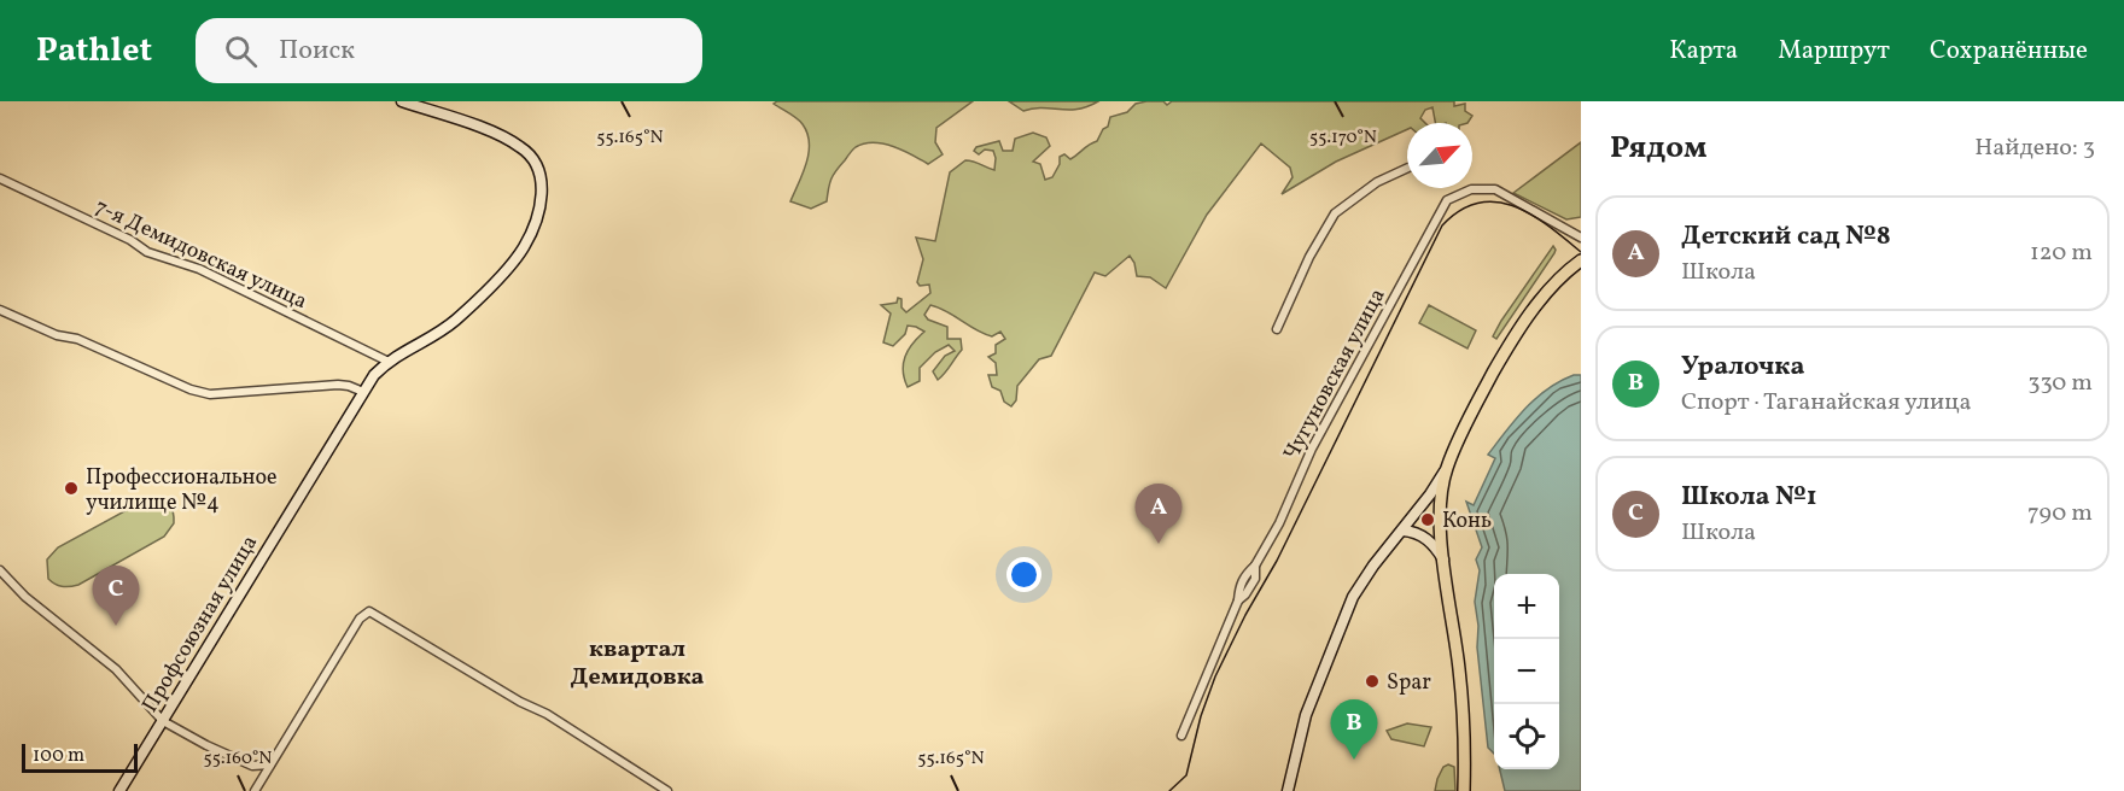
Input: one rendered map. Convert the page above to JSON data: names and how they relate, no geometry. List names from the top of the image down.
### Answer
{
  "streets": {
    "main road": ["Профсоюзная улица"],
    "street": ["7-я Демидовская улица", "Чугуновская улица"]
  },
  "crossings": [
    ["7-я Демидовская улица", "Профсоюзная улица"]
  ],
  "districts": ["квартал Демидовка"],
  "places": ["Профессиональное училище №4", "Конь", "Spar"],
  "scale_bar": "100 m",
  "north": "top right",
  "page": {
    "header": "Pathlet",
    "search": "Поиск",
    "nav": ["Карта", "Маршрут", "Сохранённые"],
    "heading": ["Рядом", "Найдено: 3"],
    "list": [
      {
        "mark": "A",
        "name": "Детский сад №8",
        "note": "Школа",
        "value": "120 m"
      },
      {
        "mark": "B",
        "name": "Уралочка",
        "note": "Спорт · Таганайская улица",
        "value": "330 m"
      },
      {
        "mark": "C",
        "name": "Школа №1",
        "note": "Школа",
        "value": "790 m"
      }
    ],
    "pins": ["A", "C", "B"],
    "map_buttons": ["+", "−"],
    "scale": "100 m"
  },
  "coordinates": ["55.165°N", "55.170°N", "55.160°N"]
}
